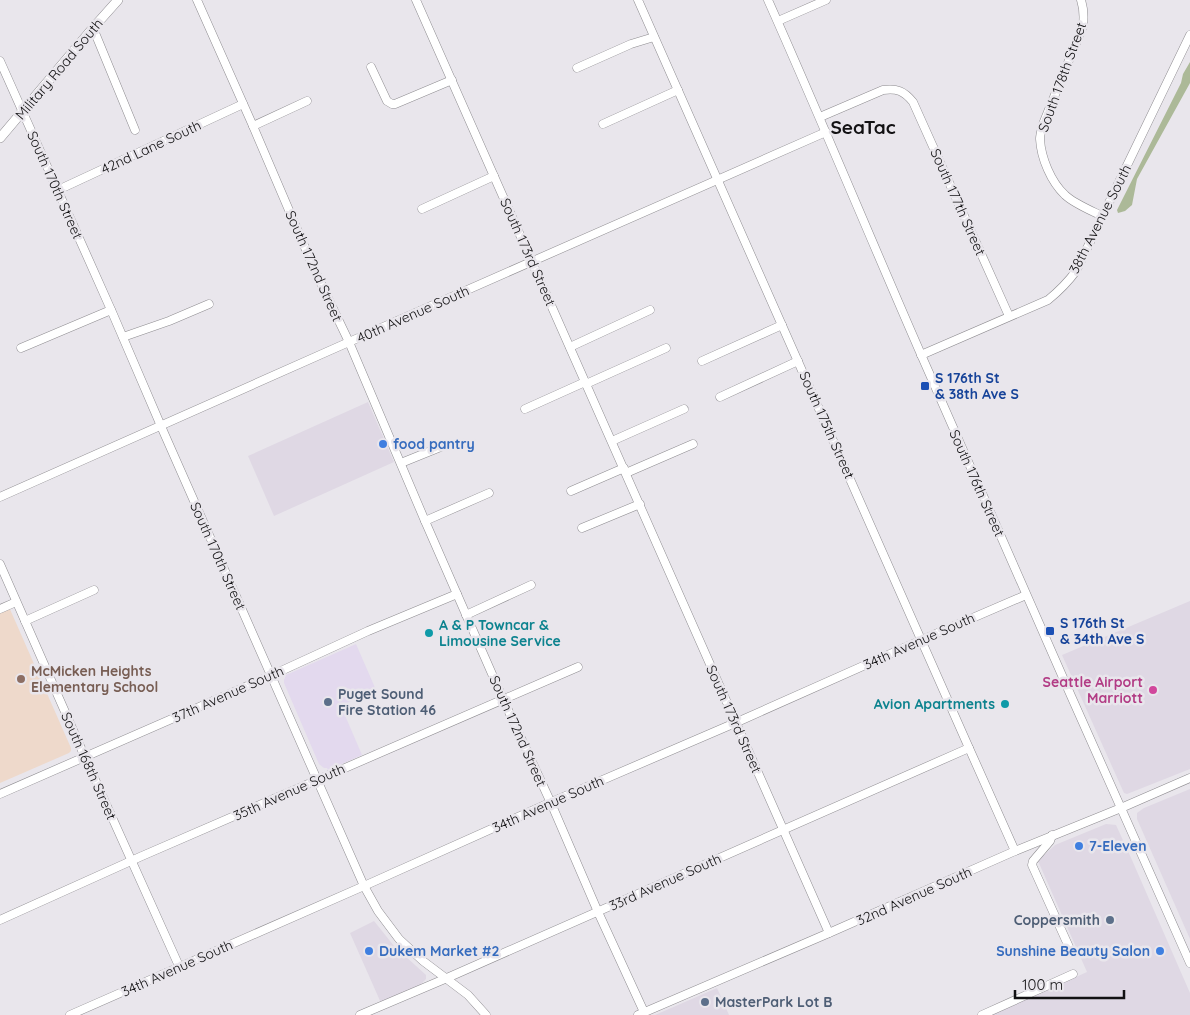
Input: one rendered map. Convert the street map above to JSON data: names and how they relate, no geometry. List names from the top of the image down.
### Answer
{
  "streets": {
    "main road": ["Military Road South"],
    "street": [
      "South 178th Street",
      "42nd Lane South",
      "South 170th Street",
      "South 177th Street",
      "38th Avenue South",
      "South 173rd Street",
      "South 172nd Street",
      "40th Avenue South",
      "South 175th Street",
      "South 176th Street",
      "34th Avenue South",
      "37th Avenue South",
      "South 168th Street",
      "35th Avenue South",
      "33rd Avenue South",
      "32nd Avenue South"
    ]
  },
  "crossings": [
    ["Military Road South", "South 170th Street"],
    ["South 178th Street", "38th Avenue South"],
    ["42nd Lane South", "South 170th Street"],
    ["42nd Lane South", "South 172nd Street"],
    ["South 170th Street", "40th Avenue South"],
    ["South 170th Street", "34th Avenue South"],
    ["South 170th Street", "37th Avenue South"],
    ["South 170th Street", "35th Avenue South"],
    ["South 170th Street", "33rd Avenue South"],
    ["South 177th Street", "38th Avenue South"],
    ["South 177th Street", "South 176th Street"],
    ["38th Avenue South", "South 176th Street"],
    ["South 173rd Street", "40th Avenue South"],
    ["South 173rd Street", "34th Avenue South"],
    ["South 173rd Street", "33rd Avenue South"],
    ["South 173rd Street", "32nd Avenue South"],
    ["South 172nd Street", "40th Avenue South"],
    ["South 172nd Street", "34th Avenue South"],
    ["South 172nd Street", "37th Avenue South"],
    ["South 172nd Street", "35th Avenue South"],
    ["South 172nd Street", "33rd Avenue South"],
    ["South 172nd Street", "32nd Avenue South"],
    ["40th Avenue South", "South 175th Street"],
    ["40th Avenue South", "South 176th Street"],
    ["South 175th Street", "34th Avenue South"],
    ["South 175th Street", "33rd Avenue South"],
    ["South 175th Street", "32nd Avenue South"],
    ["South 176th Street", "34th Avenue South"],
    ["South 176th Street", "32nd Avenue South"],
    ["34th Avenue South", "South 168th Street"],
    ["37th Avenue South", "South 168th Street"],
    ["South 168th Street", "35th Avenue South"]
  ],
  "districts": ["SeaTac"],
  "places": {
    "transit": ["S 176th St & 38th Ave S", "S 176th St & 34th Ave S"],
    "other": [
      "food pantry",
      "A & P Towncar & Limousine Service",
      "McMicken Heights Elementary School",
      "Seattle Airport Marriott",
      "Puget Sound Fire Station 46",
      "Avion Apartments",
      "7-Eleven",
      "Coppersmith",
      "Dukem Market #2",
      "Sunshine Beauty Salon",
      "MasterPark Lot B"
    ]
  },
  "scale_bar": "100 m"
}
